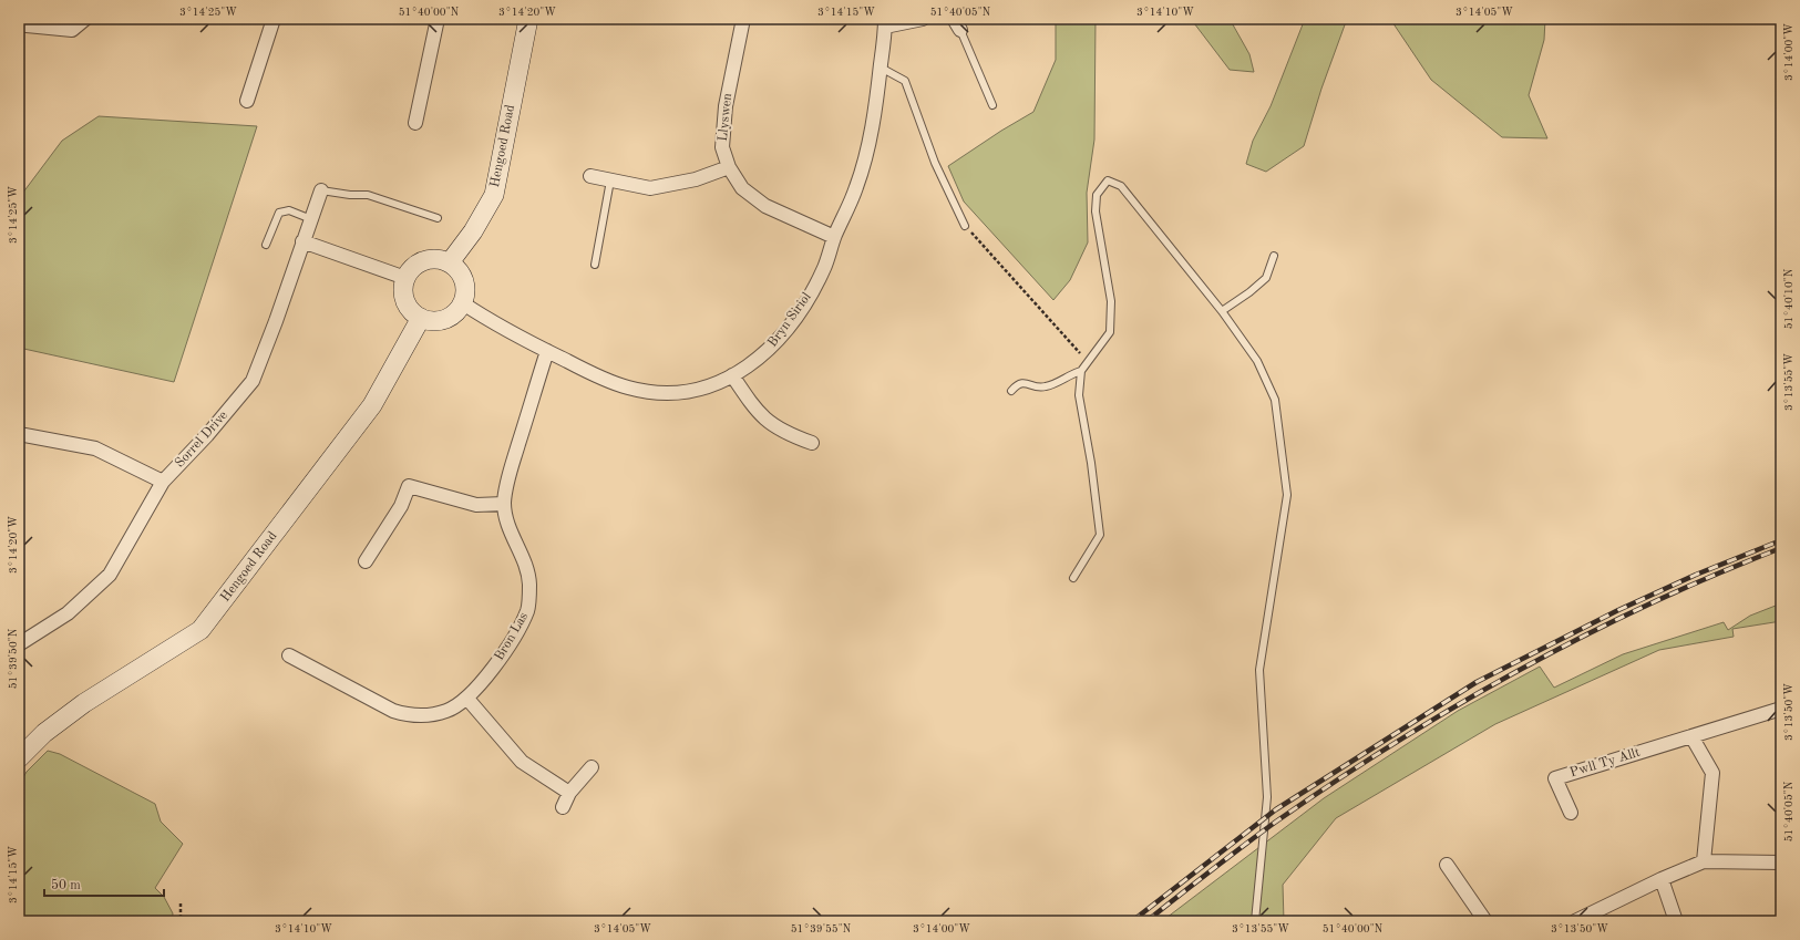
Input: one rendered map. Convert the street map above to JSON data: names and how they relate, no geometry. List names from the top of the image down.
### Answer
{
  "streets": {
    "street": [
      "Llyswen",
      "Hengoed Road",
      "Bryn Siriol",
      "Sorrel Drive",
      "Bron Las",
      "Pwll Ty Allt"
    ]
  },
  "crossings": [
    ["Llyswen", "Bryn Siriol"],
    ["Hengoed Road", "Bryn Siriol"],
    ["Bryn Siriol", "Bron Las"]
  ],
  "scale_bar": "50 m",
  "coordinates": [
    "3°14'25\"W",
    "51°40'00\"N",
    "3°14'20\"W",
    "3°14'15\"W",
    "51°40'05\"N",
    "3°14'10\"W",
    "3°14'05\"W",
    "3°14'00\"W",
    "51°40'10\"N",
    "3°13'55\"W",
    "51°39'50\"N",
    "3°13'50\"W",
    "51°39'55\"N"
  ]
}
